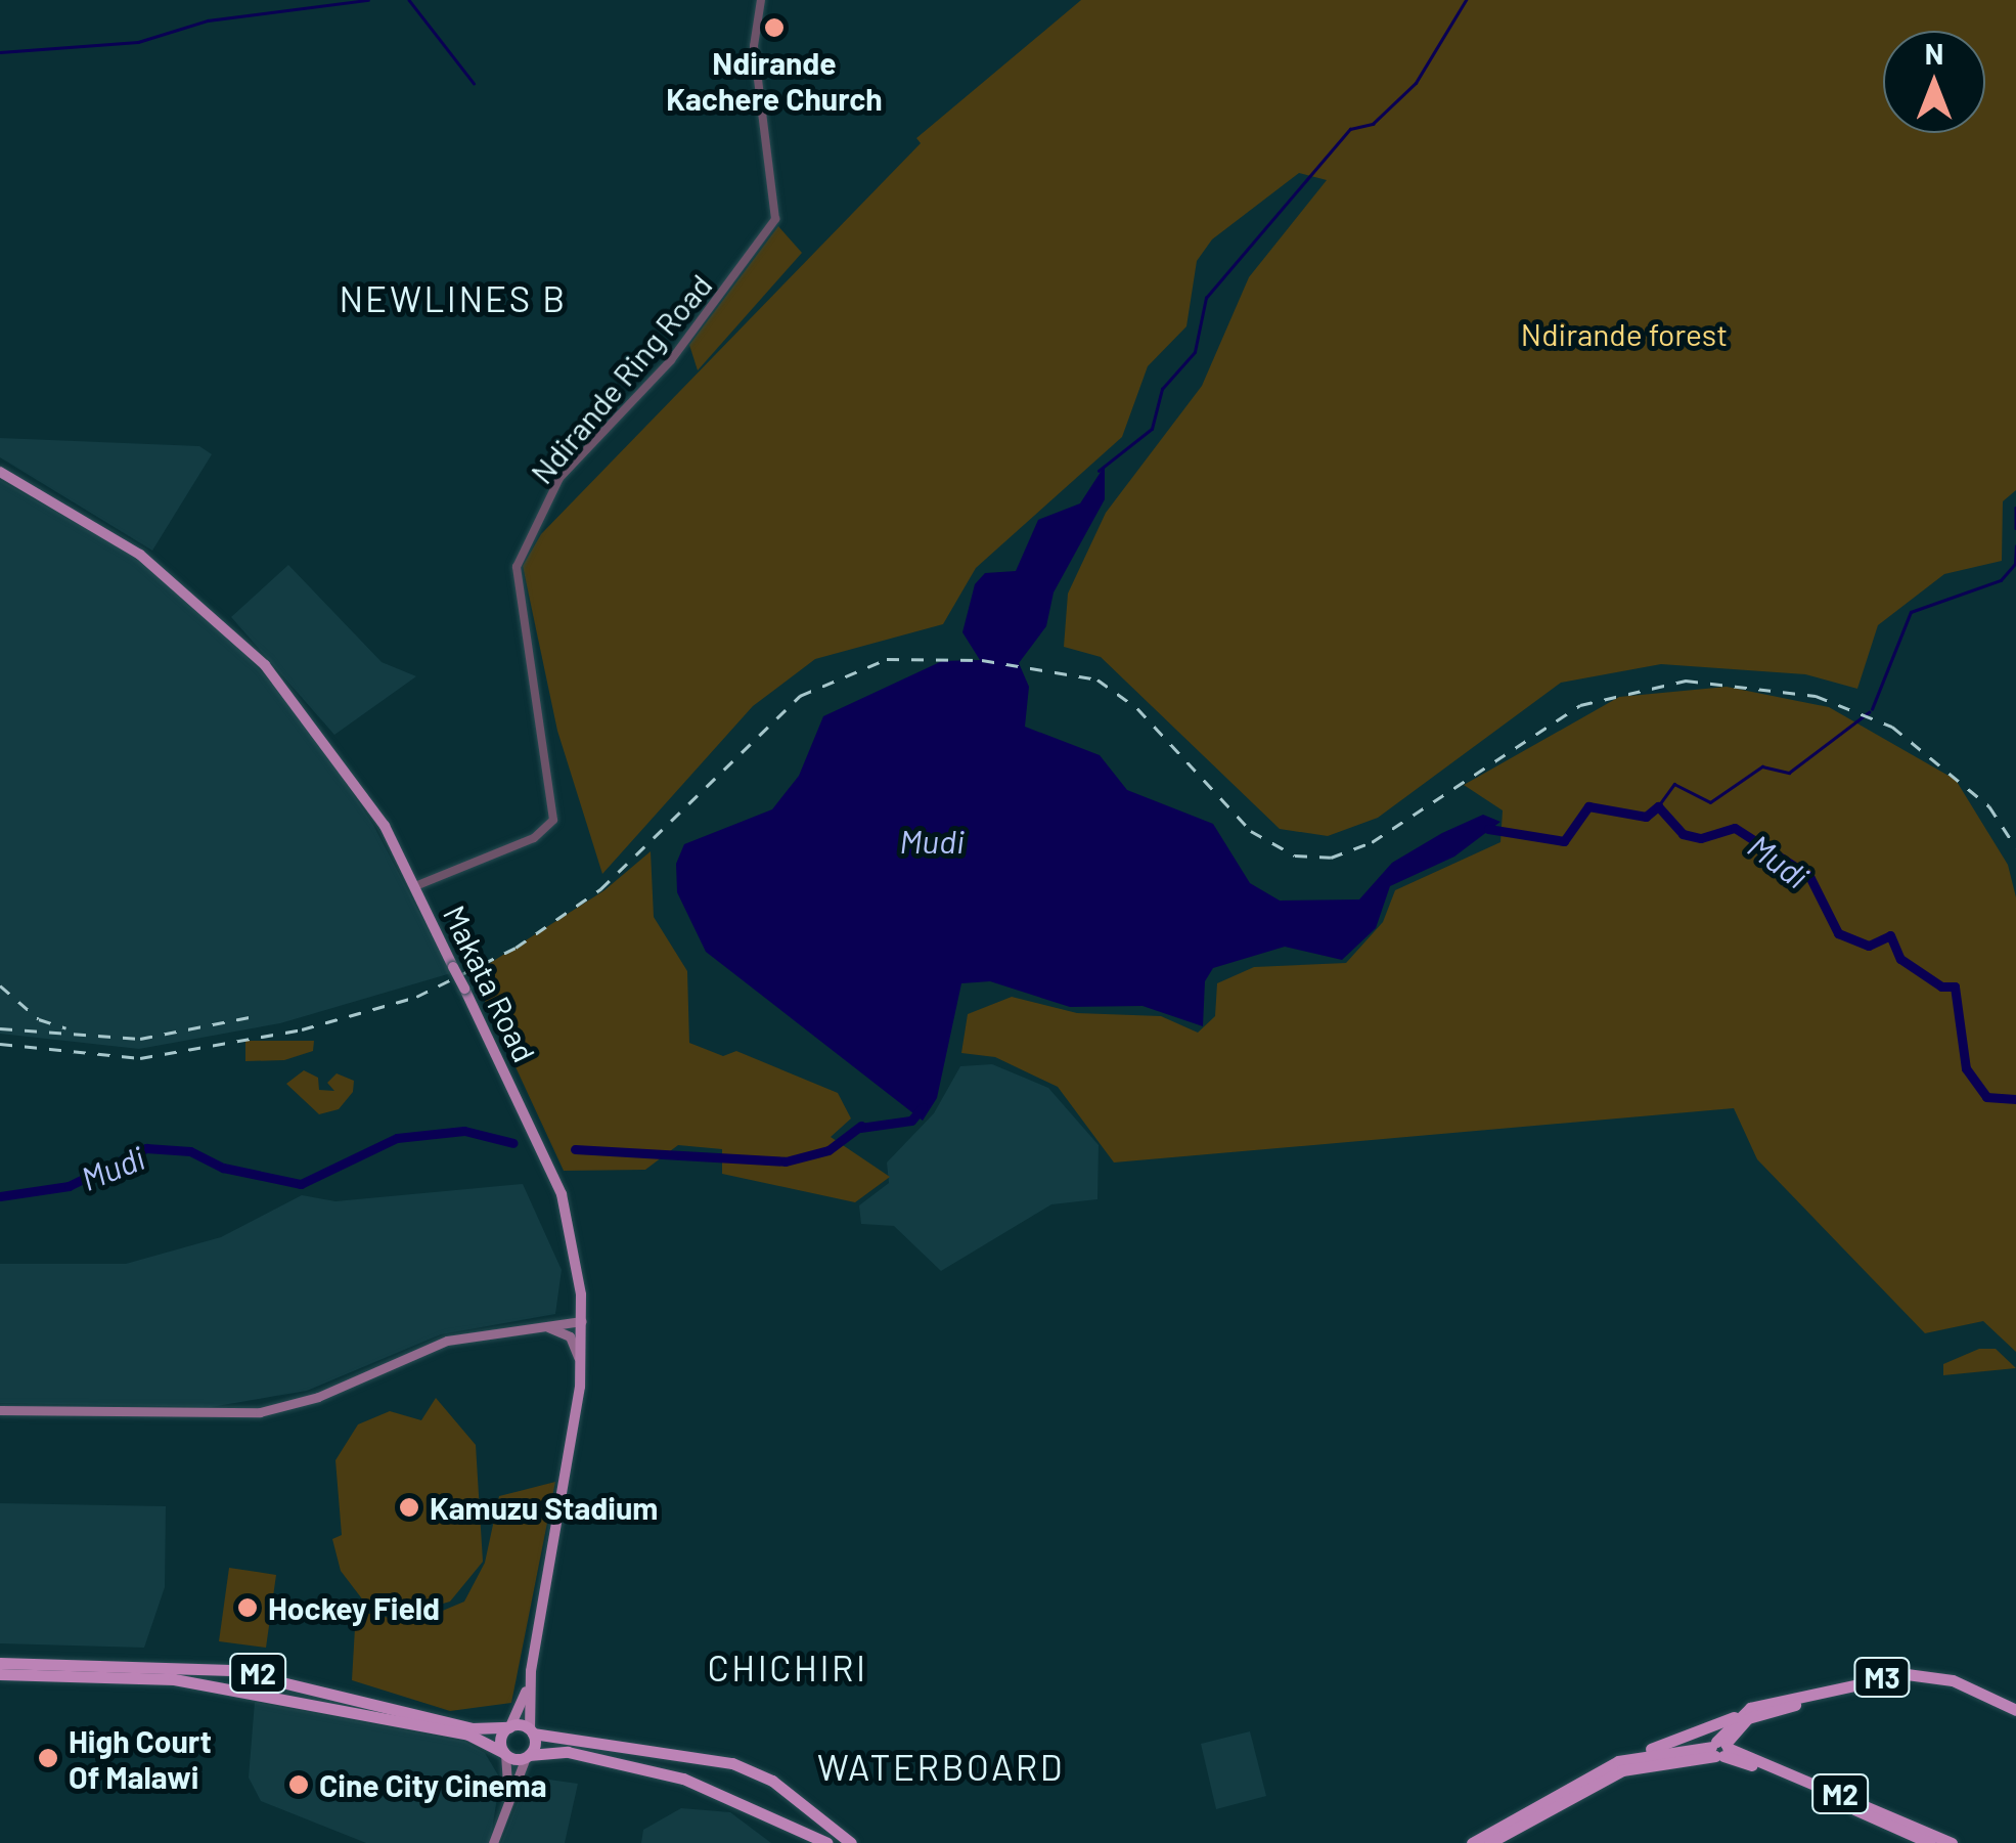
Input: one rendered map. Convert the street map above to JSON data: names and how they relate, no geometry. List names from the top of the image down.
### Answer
{
  "streets": {
    "highway": ["M2", "M3"],
    "main road": ["Makata Road"],
    "street": ["Ndirande Ring Road"]
  },
  "crossings": [
    ["Ndirande Ring Road", "Makata Road"],
    ["Makata Road", "M2"],
    ["M2", "M3"]
  ],
  "districts": ["NEWLINES B", "CHICHIRI", "WATERBOARD"],
  "water": ["Mudi"],
  "parks": ["Ndirande forest"],
  "places": [
    "Ndirande Kachere Church",
    "Kamuzu Stadium",
    "Hockey Field",
    "High Court Of Malawi",
    "Cine City Cinema"
  ],
  "north": "top"
}
